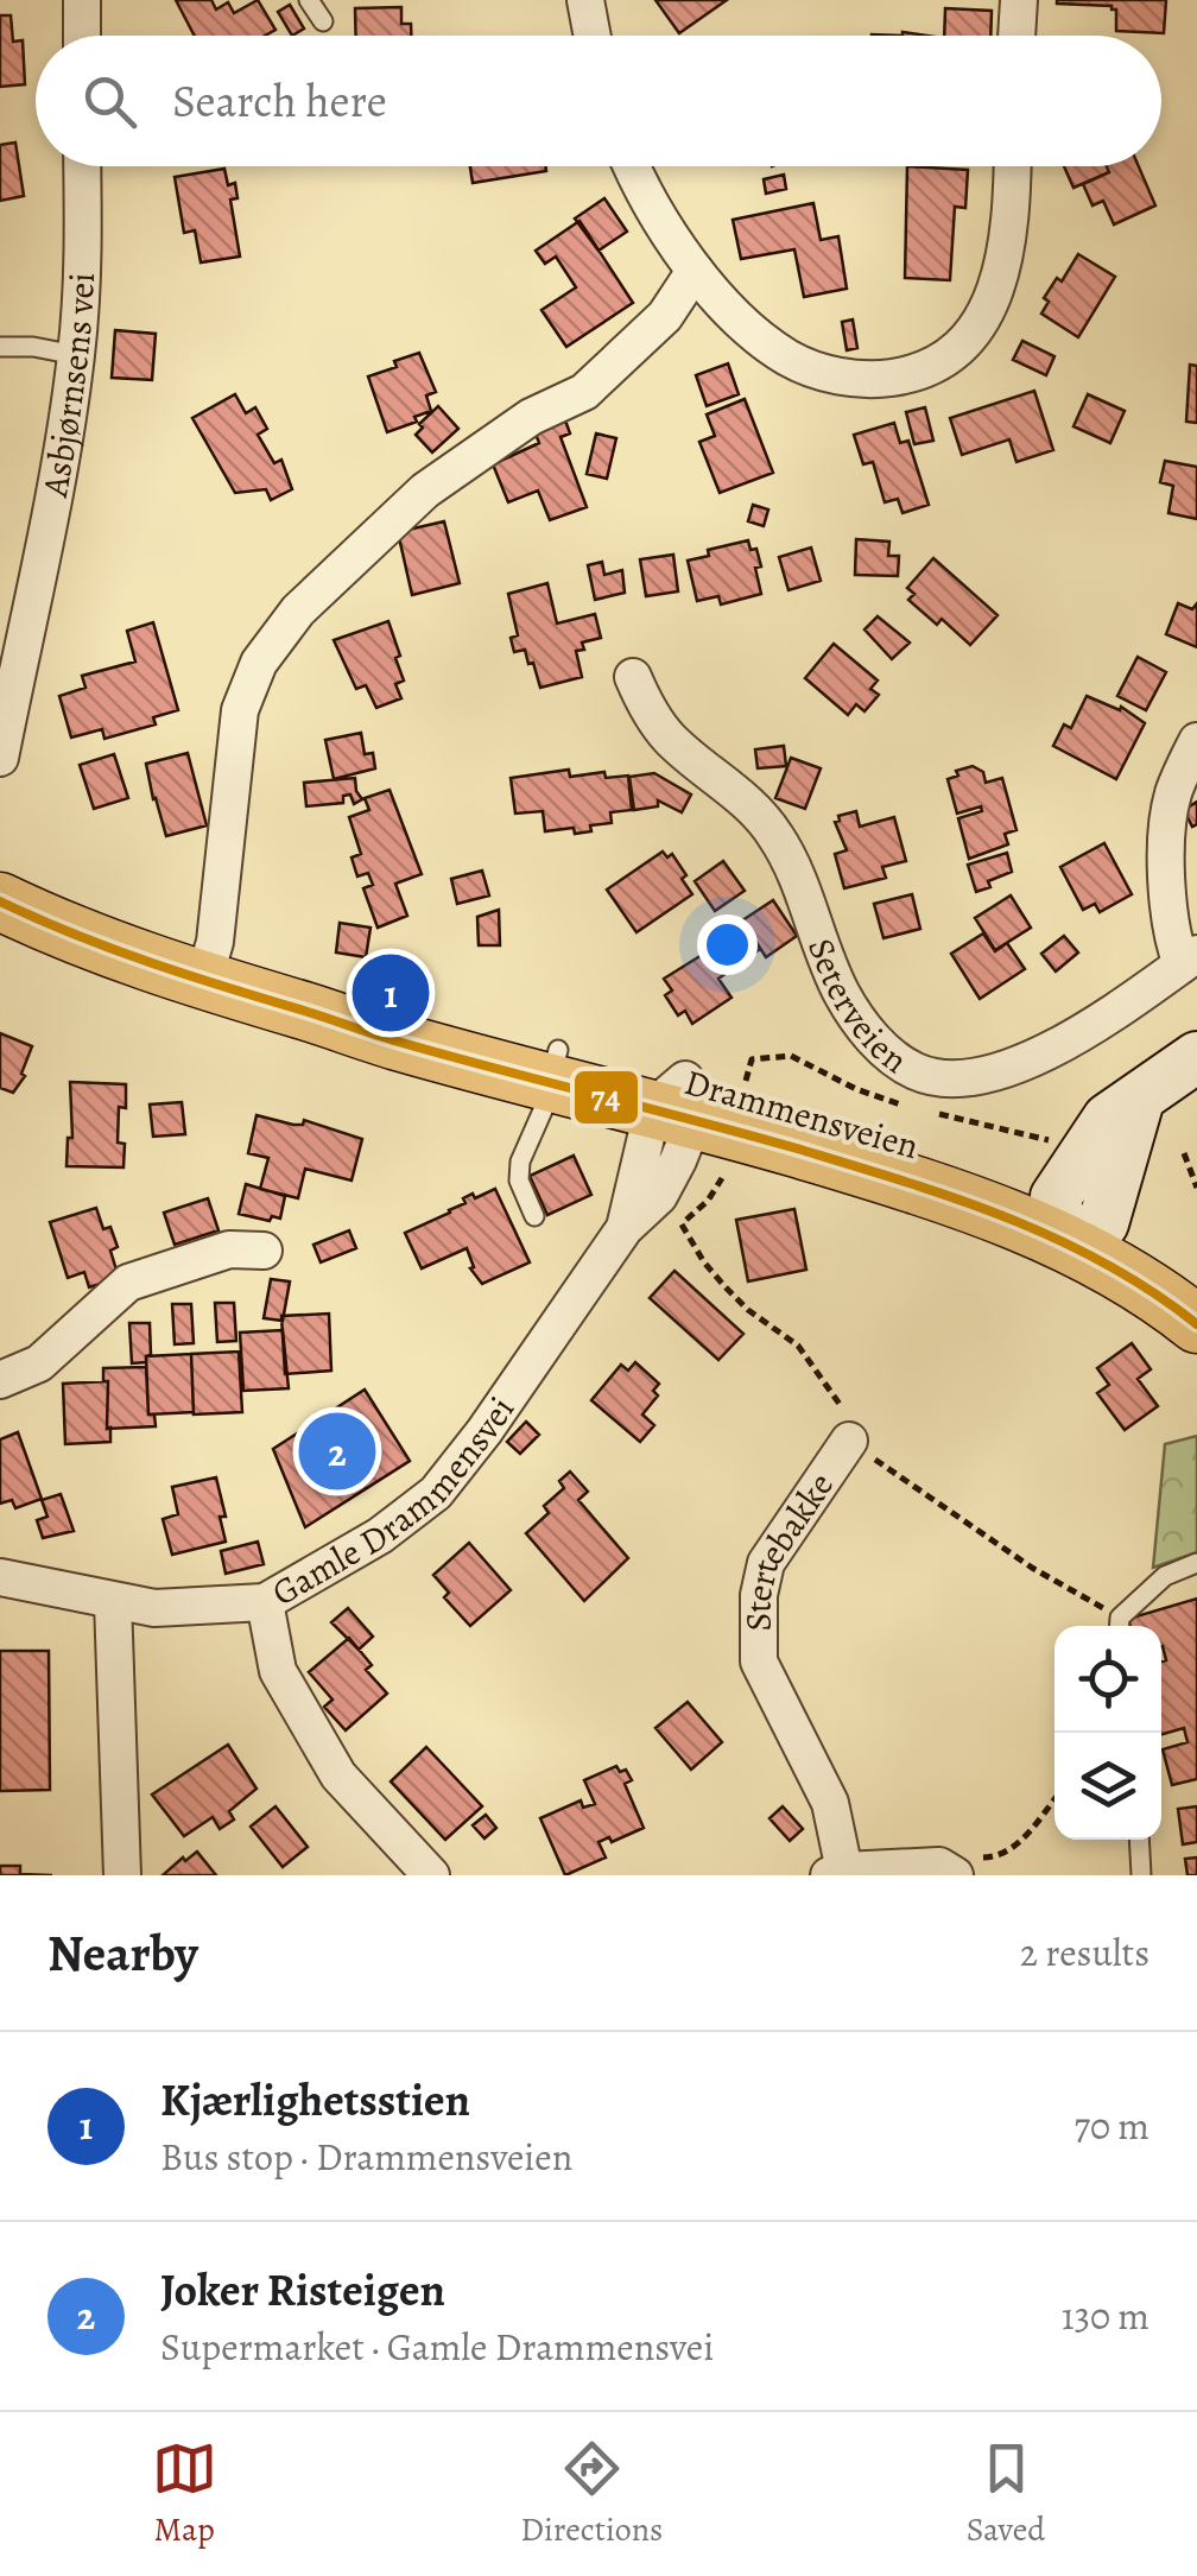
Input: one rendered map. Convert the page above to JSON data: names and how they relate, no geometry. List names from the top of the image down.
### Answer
{
  "streets": {
    "main road": ["Drammensveien"],
    "street": [
      "Asbjørnsens vei",
      "Seterveien",
      "Gamle Drammensvei",
      "Stertebakke"
    ]
  },
  "crossings": [
    ["Drammensveien", "Gamle Drammensvei"]
  ],
  "lines": ["transit line 74"],
  "page": {
    "search": "Search here",
    "pins": ["1", "2"],
    "heading": ["Nearby", "2 results"],
    "list": [
      {
        "mark": "1",
        "name": "Kjærlighetsstien",
        "note": "Bus stop · Drammensveien",
        "value": "70 m"
      },
      {
        "mark": "2",
        "name": "Joker Risteigen",
        "note": "Supermarket · Gamle Drammensvei",
        "value": "130 m"
      }
    ],
    "nav": ["Map", "Directions", "Saved"]
  }
}
